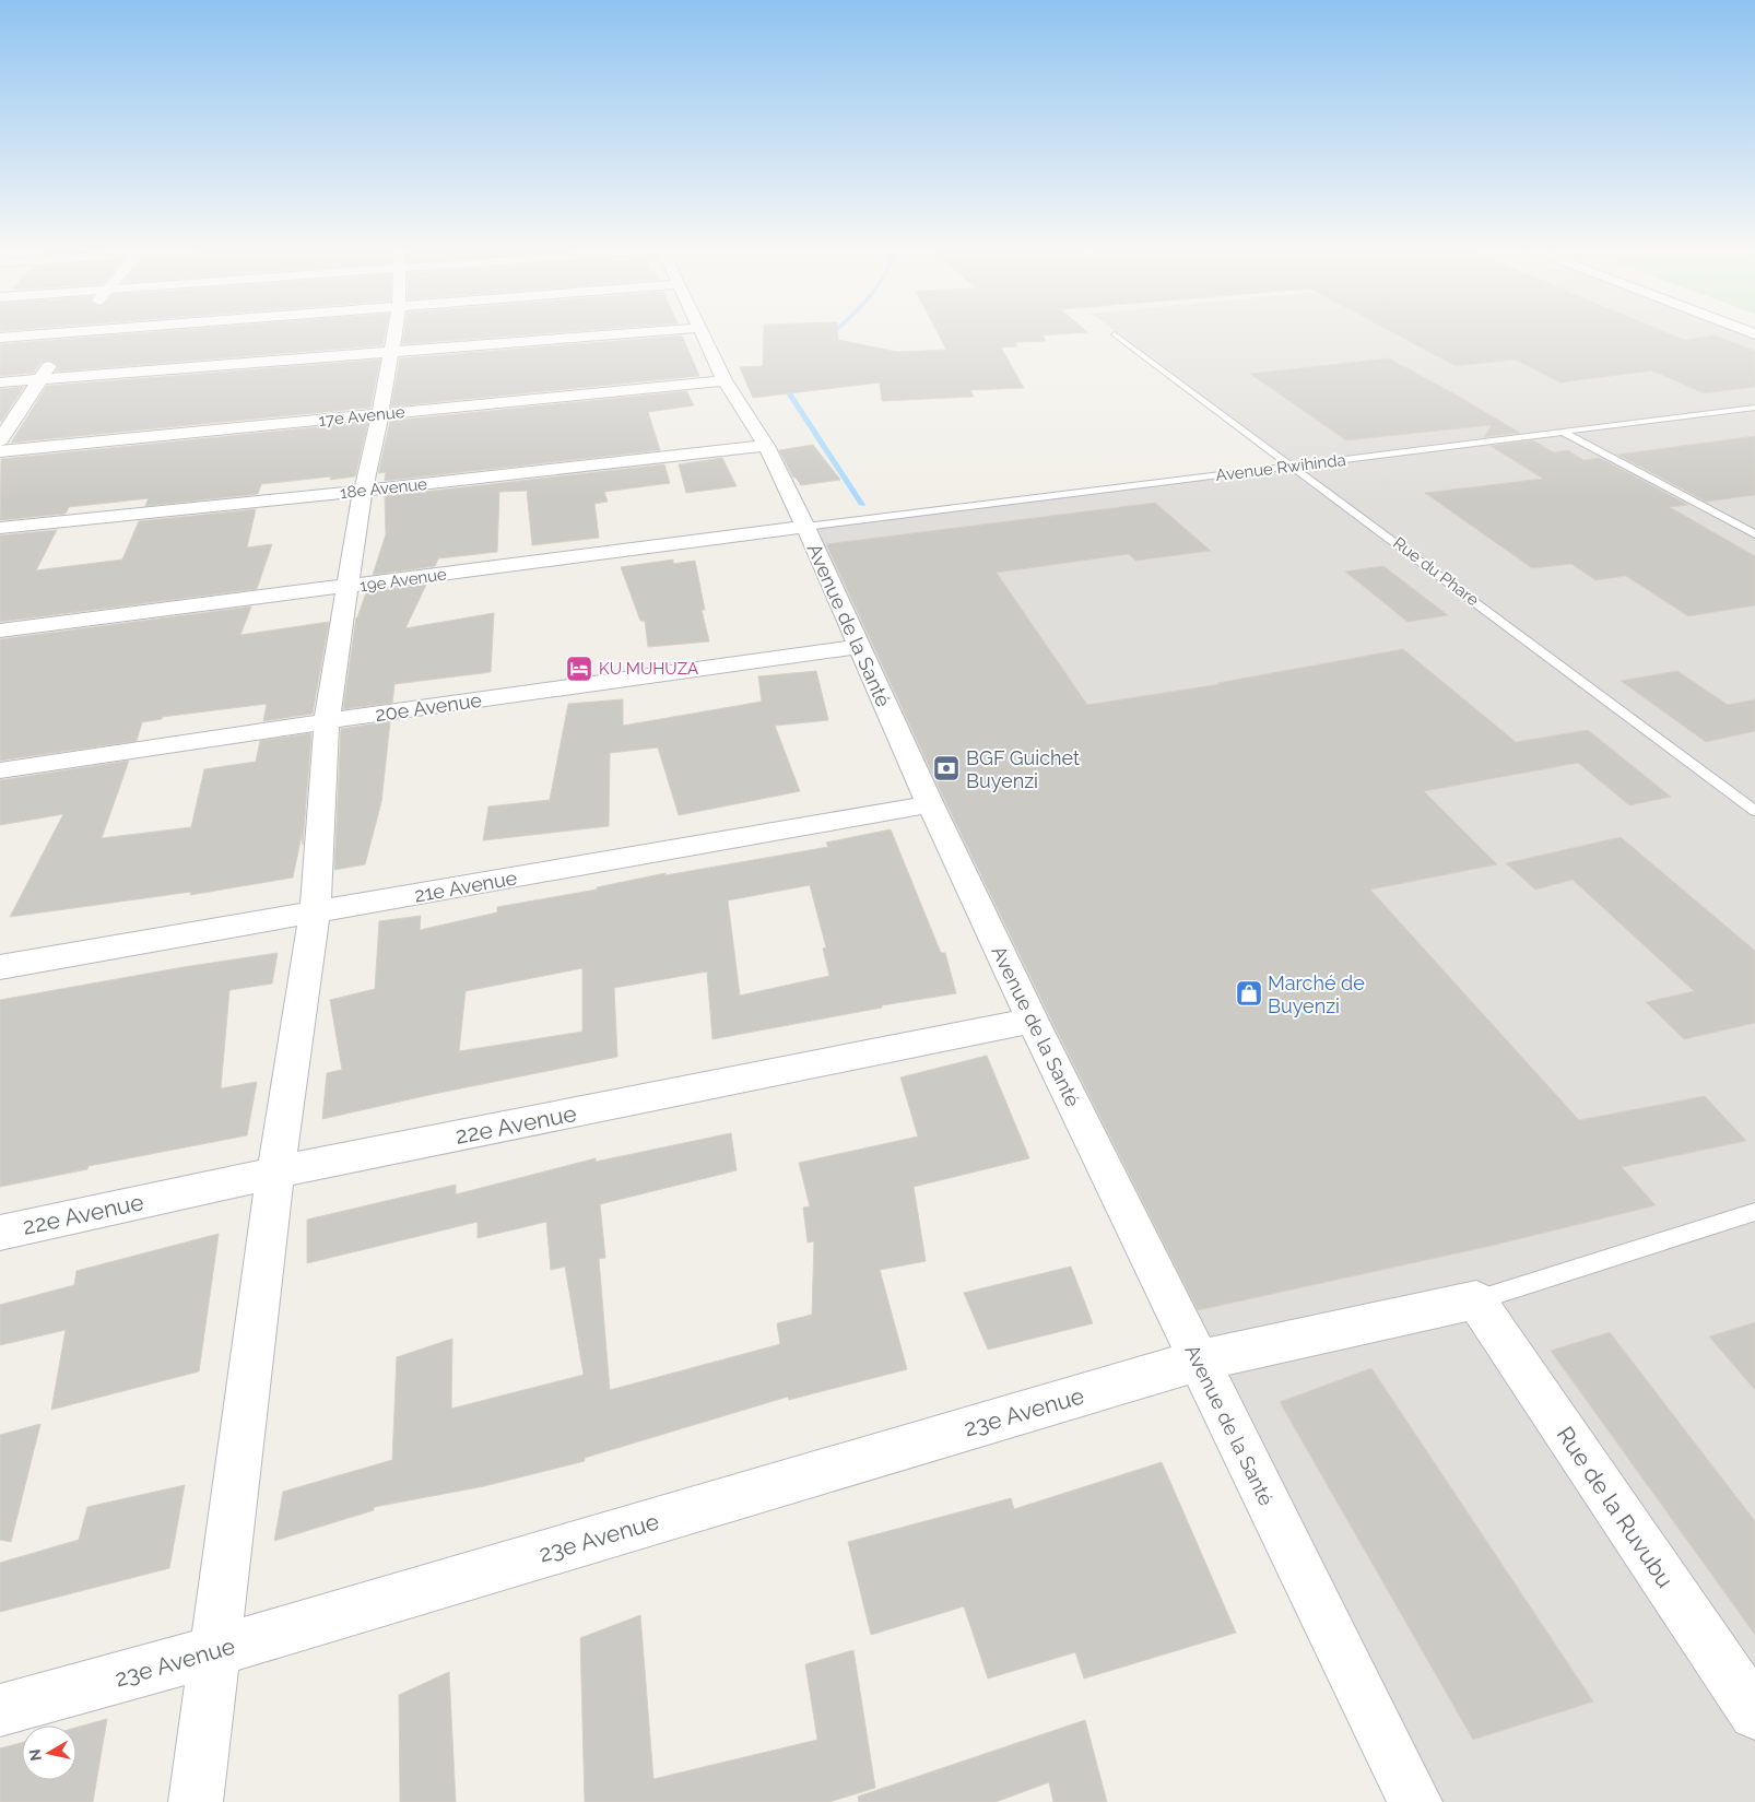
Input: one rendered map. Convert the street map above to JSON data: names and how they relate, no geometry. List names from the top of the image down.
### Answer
{
  "streets": {
    "street": [
      "17e Avenue",
      "18e Avenue",
      "19e Avenue",
      "Avenue de la Santé",
      "20e Avenue",
      "21e Avenue",
      "22e Avenue",
      "23e Avenue",
      "Rue de la Ruvubu"
    ],
    "lane": ["Avenue Rwihinda", "Rue du Phare"]
  },
  "crossings": [
    ["17e Avenue", "Avenue de la Santé"],
    ["Avenue Rwihinda", "Rue du Phare"],
    ["Avenue Rwihinda", "19e Avenue"],
    ["Avenue Rwihinda", "Avenue de la Santé"],
    ["18e Avenue", "Avenue de la Santé"],
    ["19e Avenue", "Avenue de la Santé"],
    ["Avenue de la Santé", "20e Avenue"],
    ["Avenue de la Santé", "21e Avenue"],
    ["Avenue de la Santé", "22e Avenue"],
    ["Avenue de la Santé", "23e Avenue"],
    ["23e Avenue", "Rue de la Ruvubu"]
  ],
  "places": {
    "hotel": ["KU MUHUZA"],
    "bank": ["BGF Guichet Buyenzi"],
    "shop": ["Marché de Buyenzi"]
  },
  "north": "left"
}
